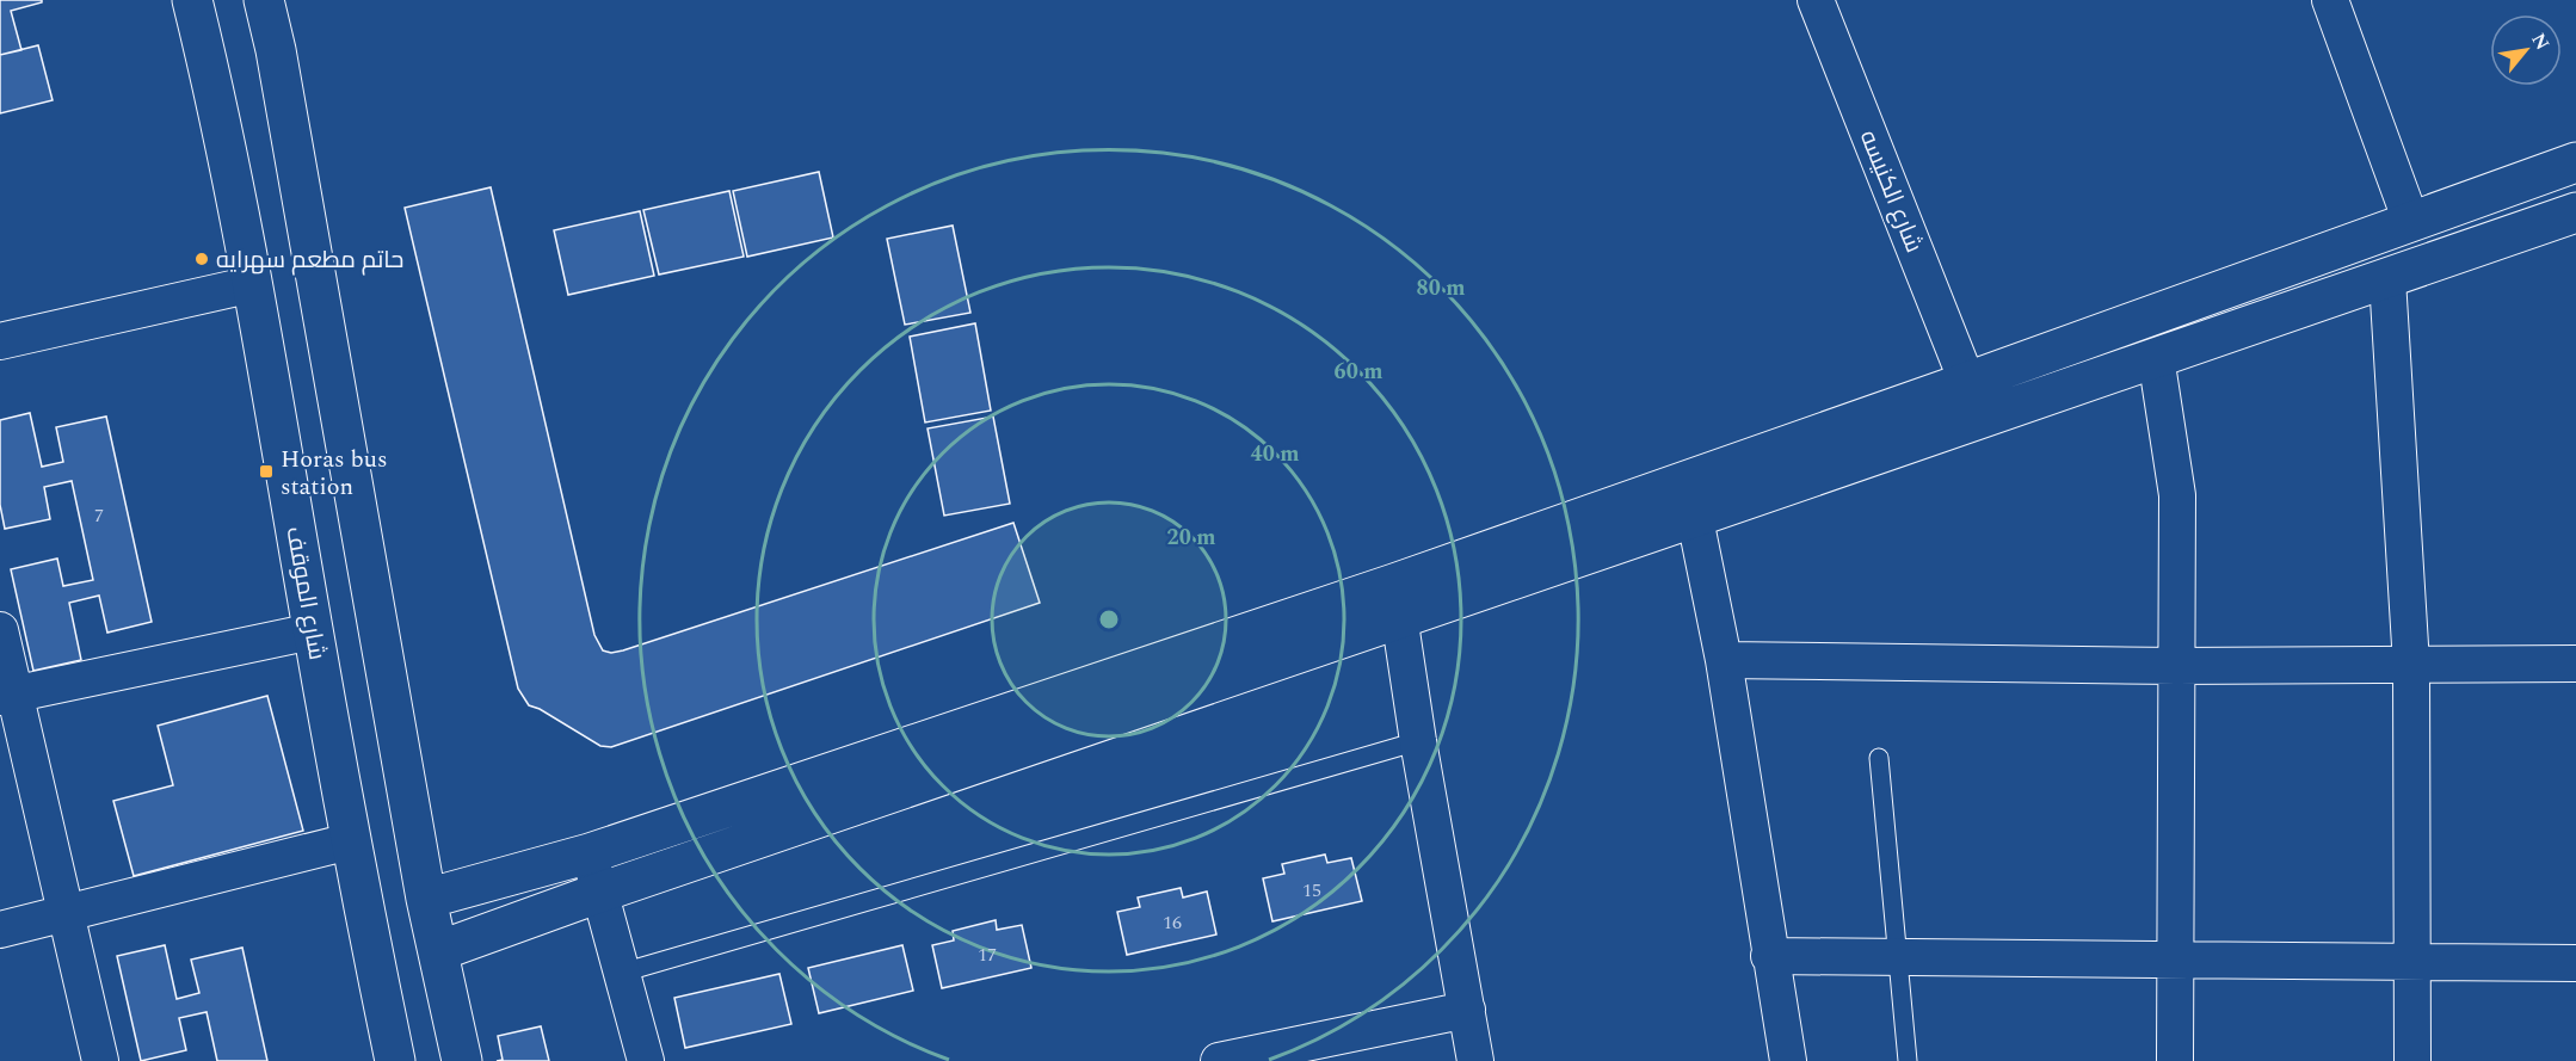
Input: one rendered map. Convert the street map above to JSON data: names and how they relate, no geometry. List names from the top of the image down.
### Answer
{
  "streets": {
    "street": ["شارع الكنيسه", "شارع الموقف"]
  },
  "places": {
    "other": ["حاتم مطعم سهرايه"],
    "transit": ["Horas bus station"]
  },
  "house_numbers": [
    "7",
    "15",
    "16",
    "17"
  ],
  "north": "top right",
  "rings": [
    "80 m",
    "60 m",
    "40 m",
    "20 m"
  ]
}
